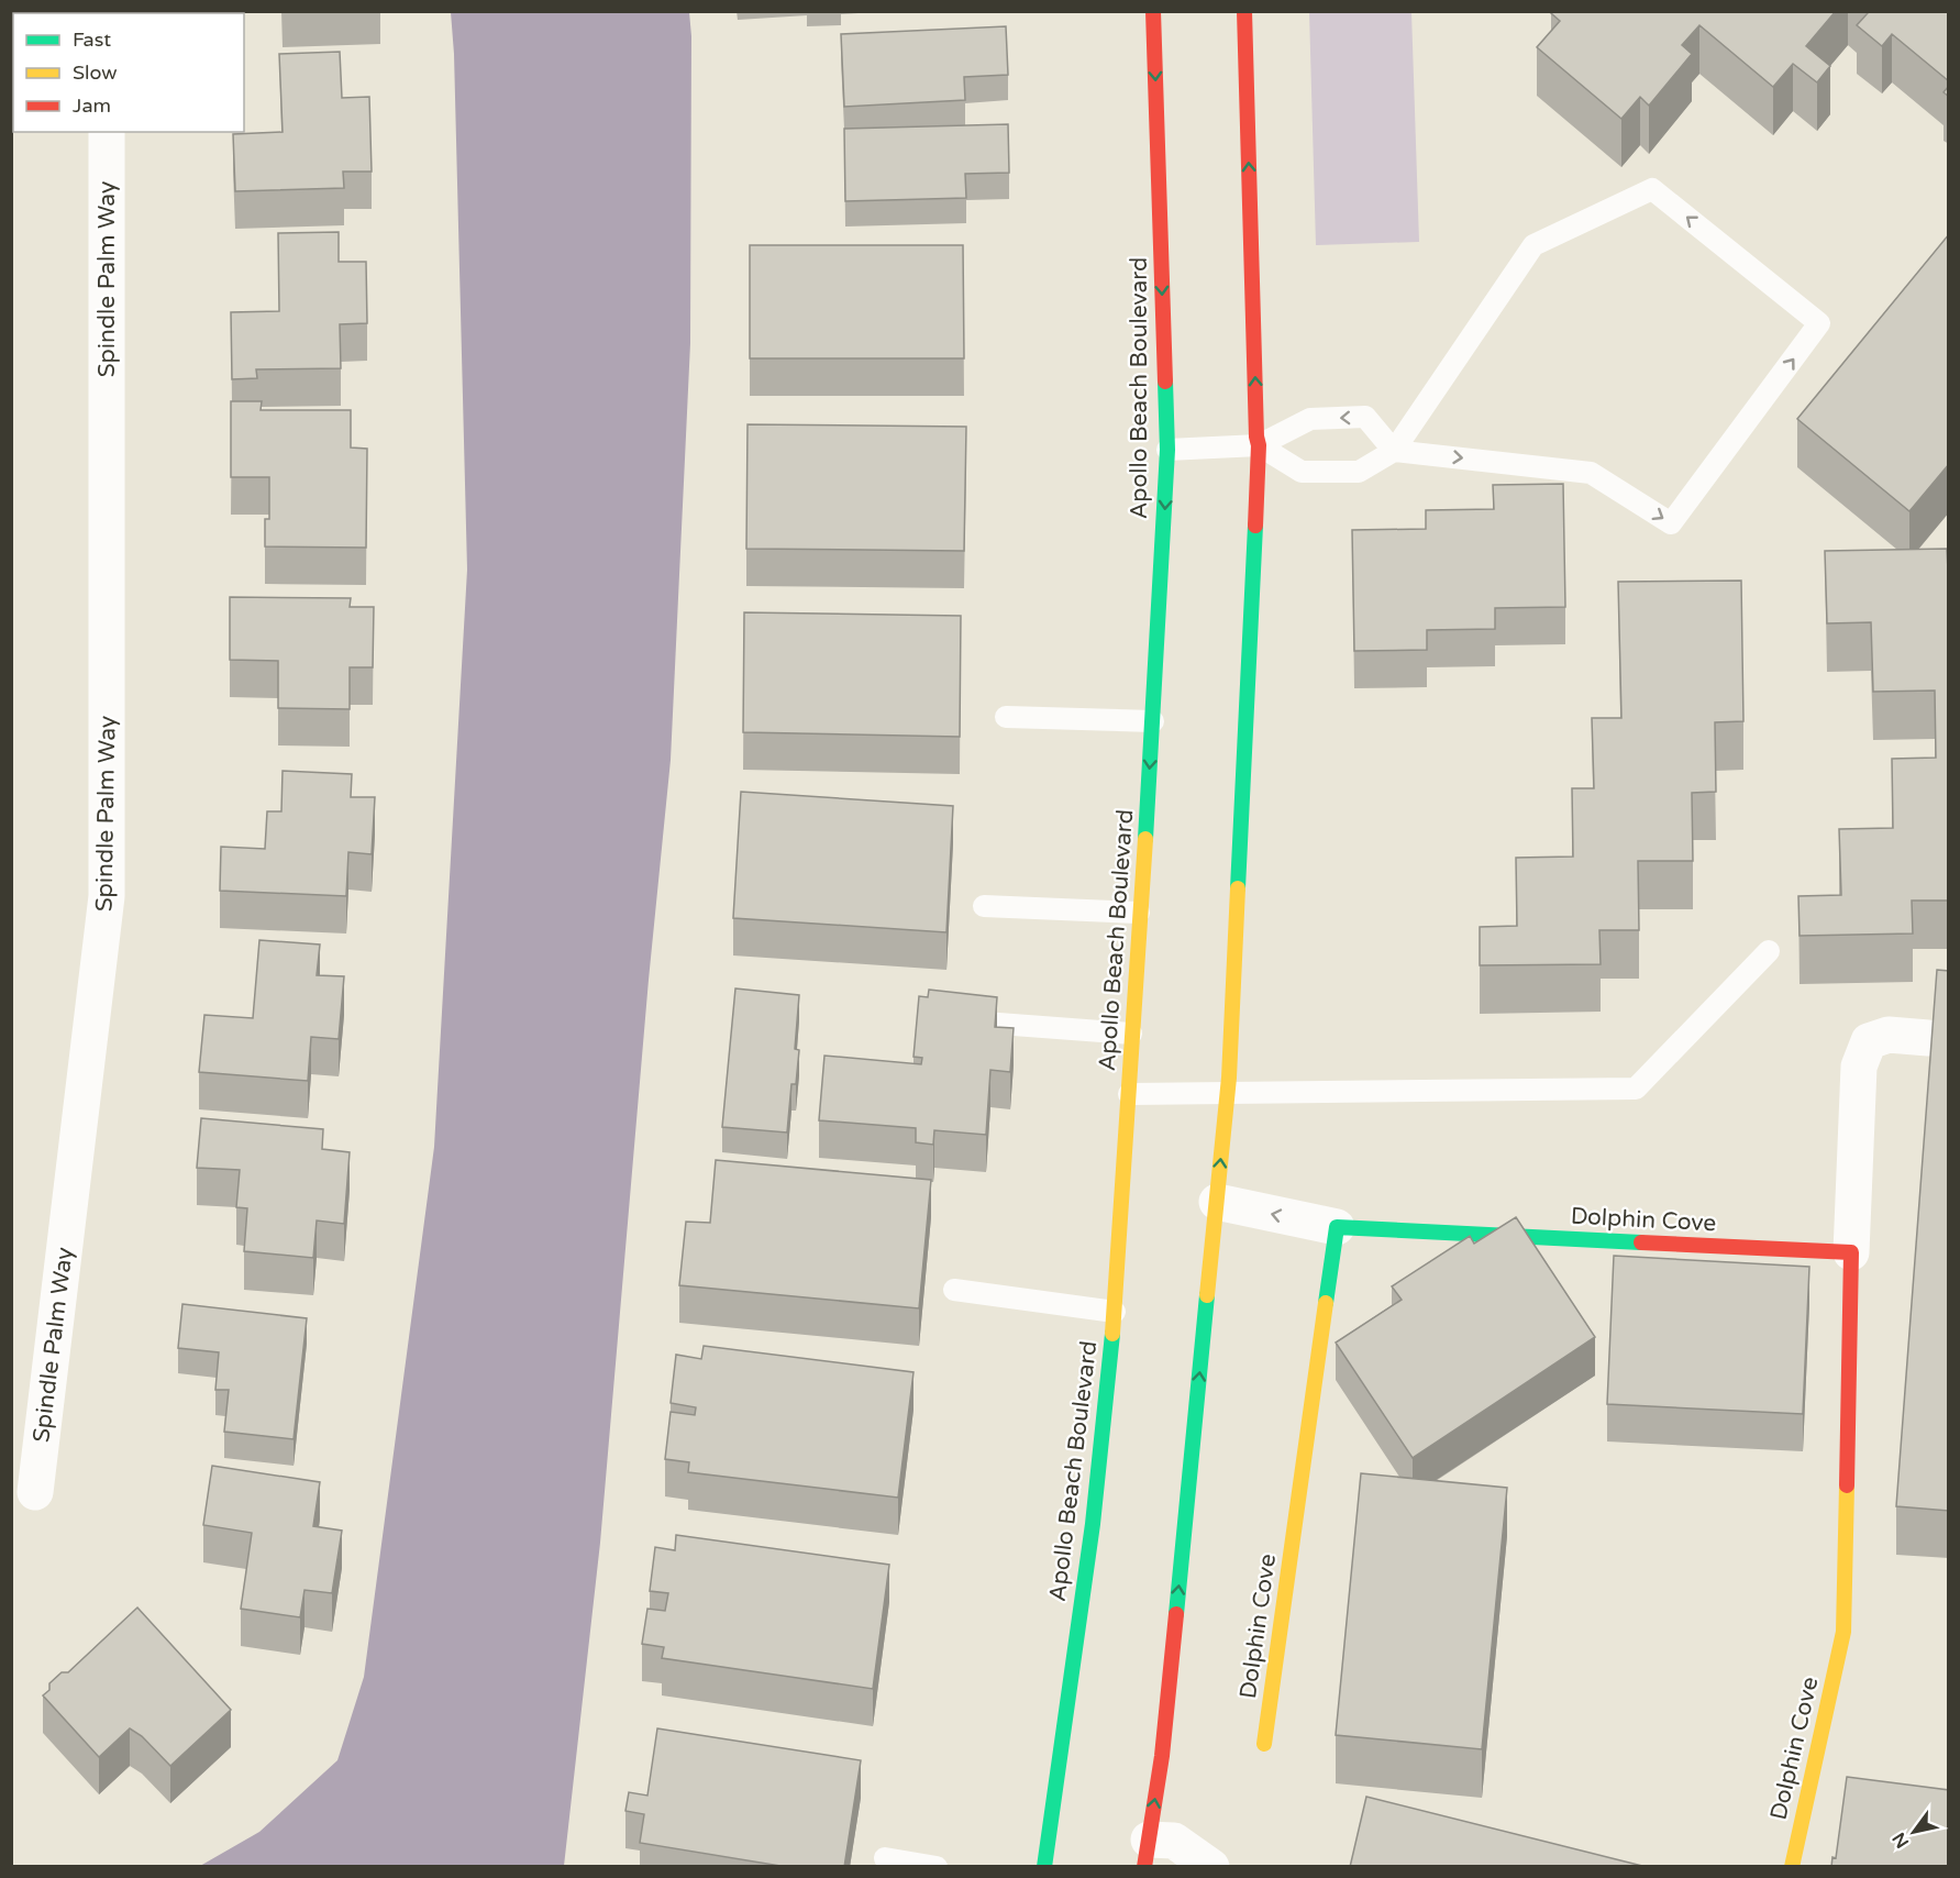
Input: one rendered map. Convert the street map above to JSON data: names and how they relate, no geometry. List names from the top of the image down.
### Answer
{
  "streets": {
    "main road": ["Apollo Beach Boulevard", "Dolphin Cove"],
    "street": ["Spindle Palm Way"]
  },
  "legend": ["Fast", "Slow", "Jam"],
  "north": "bottom left"
}
